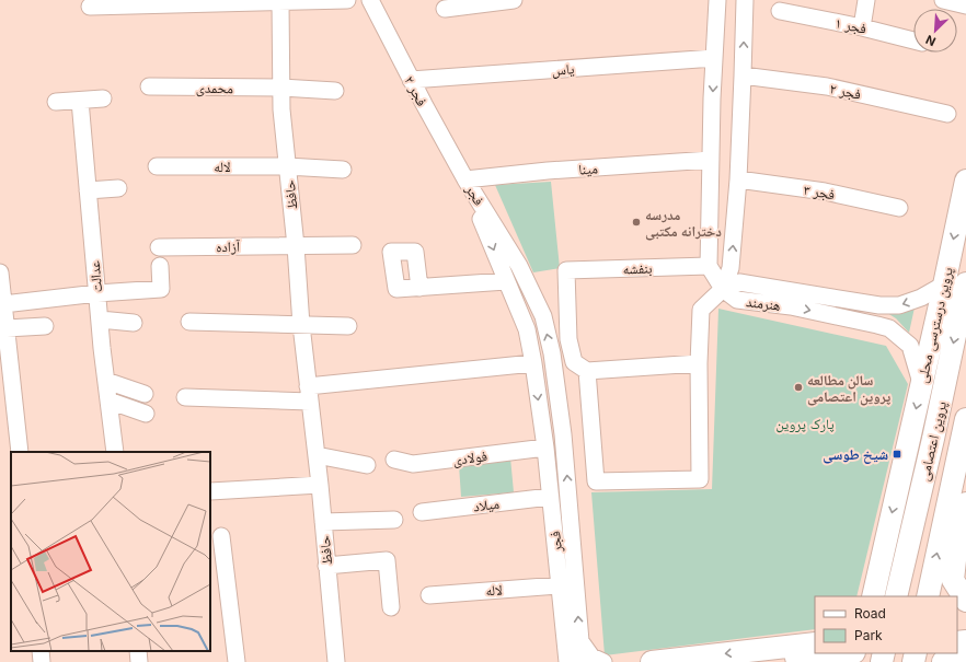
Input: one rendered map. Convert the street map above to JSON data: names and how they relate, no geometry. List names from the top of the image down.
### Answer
{
  "streets": {
    "main road": ["پروین درسترسی محلی", "پروین اعتصامی"],
    "street": [
      "فجر ۱",
      "یاس",
      "محمدی",
      "فجر ۲",
      "لاله",
      "مینا",
      "فجر ۳",
      "حافظ",
      "فجر",
      "آزاده",
      "بنفشه",
      "عدالت",
      "هنرمند",
      "فولادی",
      "میلاد"
    ]
  },
  "crossings": [
    ["یاس", "فجر ۲"],
    ["محمدی", "حافظ"],
    ["فجر ۲", "مینا"],
    ["فجر ۲", "فجر"],
    ["لاله", "حافظ"],
    ["لاله", "فجر"],
    ["مینا", "فجر"],
    ["حافظ", "آزاده"],
    ["فجر", "فولادی"],
    ["فجر", "میلاد"],
    ["هنرمند", "پروین درسترسی محلی"]
  ],
  "parks": ["پارک پروین"],
  "places": {
    "other": ["مدرسه دخترانه مکتبی", "سالن مطالعه پروین اعتصامی"],
    "transit": ["شیخ طوسی"]
  },
  "legend": ["Road", "Park"],
  "north": "bottom left"
}
